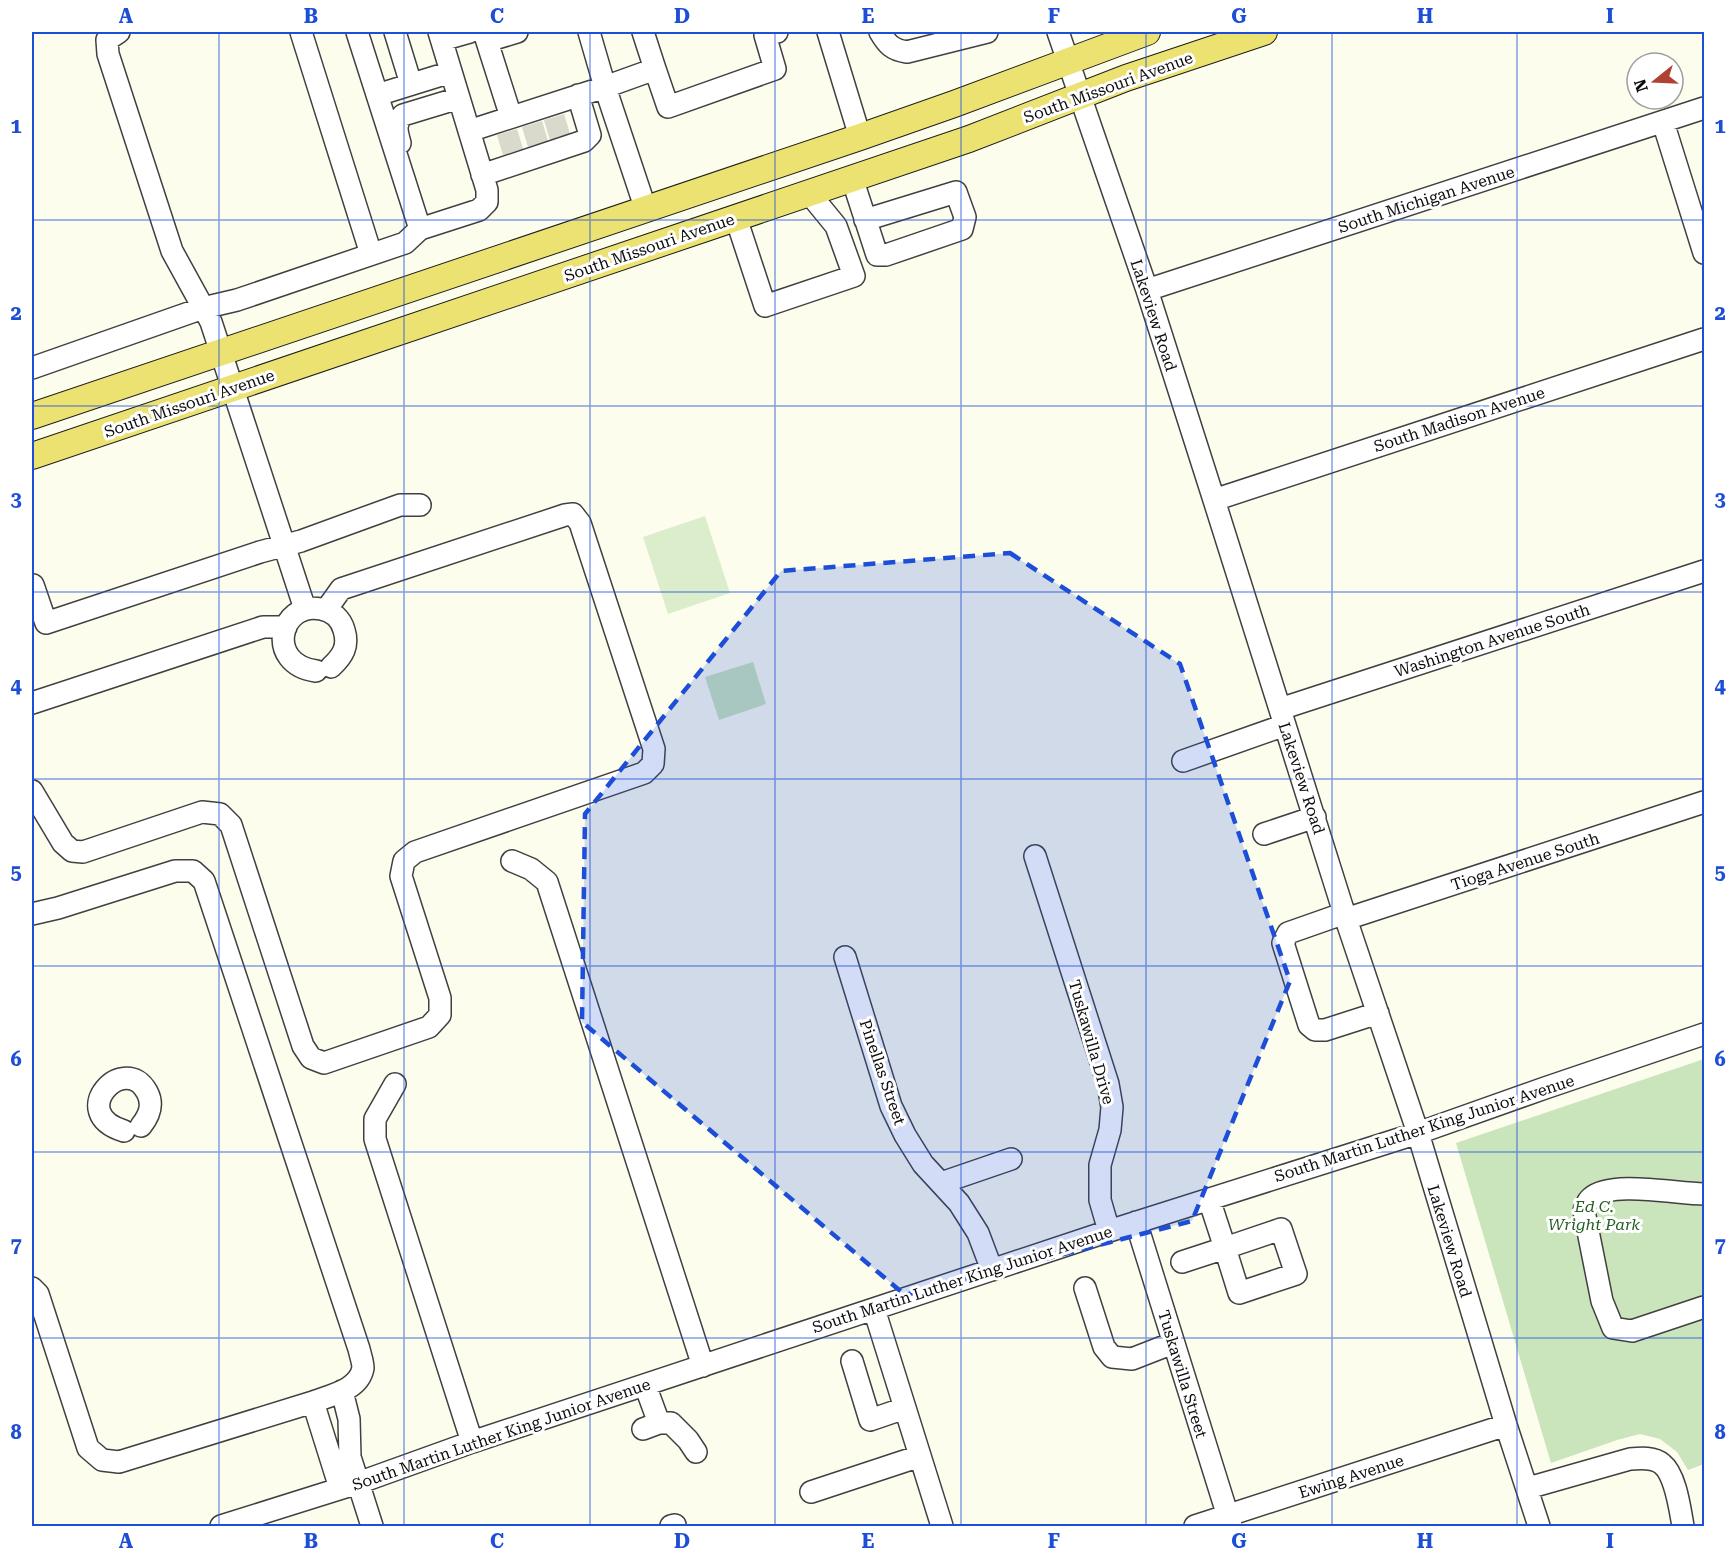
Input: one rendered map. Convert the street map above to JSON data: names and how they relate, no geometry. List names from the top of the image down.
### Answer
{
  "streets": {
    "main road": ["South Missouri Avenue"],
    "street": [
      "South Michigan Avenue",
      "Lakeview Road",
      "South Madison Avenue",
      "Washington Avenue South",
      "Tioga Avenue South",
      "Tuskawilla Drive",
      "Pinellas Street",
      "South Martin Luther King Junior Avenue",
      "Tuskawilla Street",
      "Ewing Avenue"
    ]
  },
  "crossings": [
    ["South Missouri Avenue", "Lakeview Road"],
    ["South Michigan Avenue", "Lakeview Road"],
    ["Lakeview Road", "South Madison Avenue"],
    ["Lakeview Road", "Washington Avenue South"],
    ["Lakeview Road", "Tioga Avenue South"],
    ["Lakeview Road", "South Martin Luther King Junior Avenue"],
    ["Lakeview Road", "Ewing Avenue"],
    ["Tuskawilla Drive", "South Martin Luther King Junior Avenue"],
    ["Pinellas Street", "South Martin Luther King Junior Avenue"],
    ["South Martin Luther King Junior Avenue", "Tuskawilla Street"],
    ["Tuskawilla Street", "Ewing Avenue"]
  ],
  "parks": ["Ed C. Wright Park"],
  "north": "left",
  "grid": {
    "columns": [
      "A",
      "B",
      "C",
      "D",
      "E",
      "F",
      "G",
      "H",
      "I"
    ],
    "rows": [
      "1",
      "2",
      "3",
      "4",
      "5",
      "6",
      "7",
      "8"
    ]
  }
}
